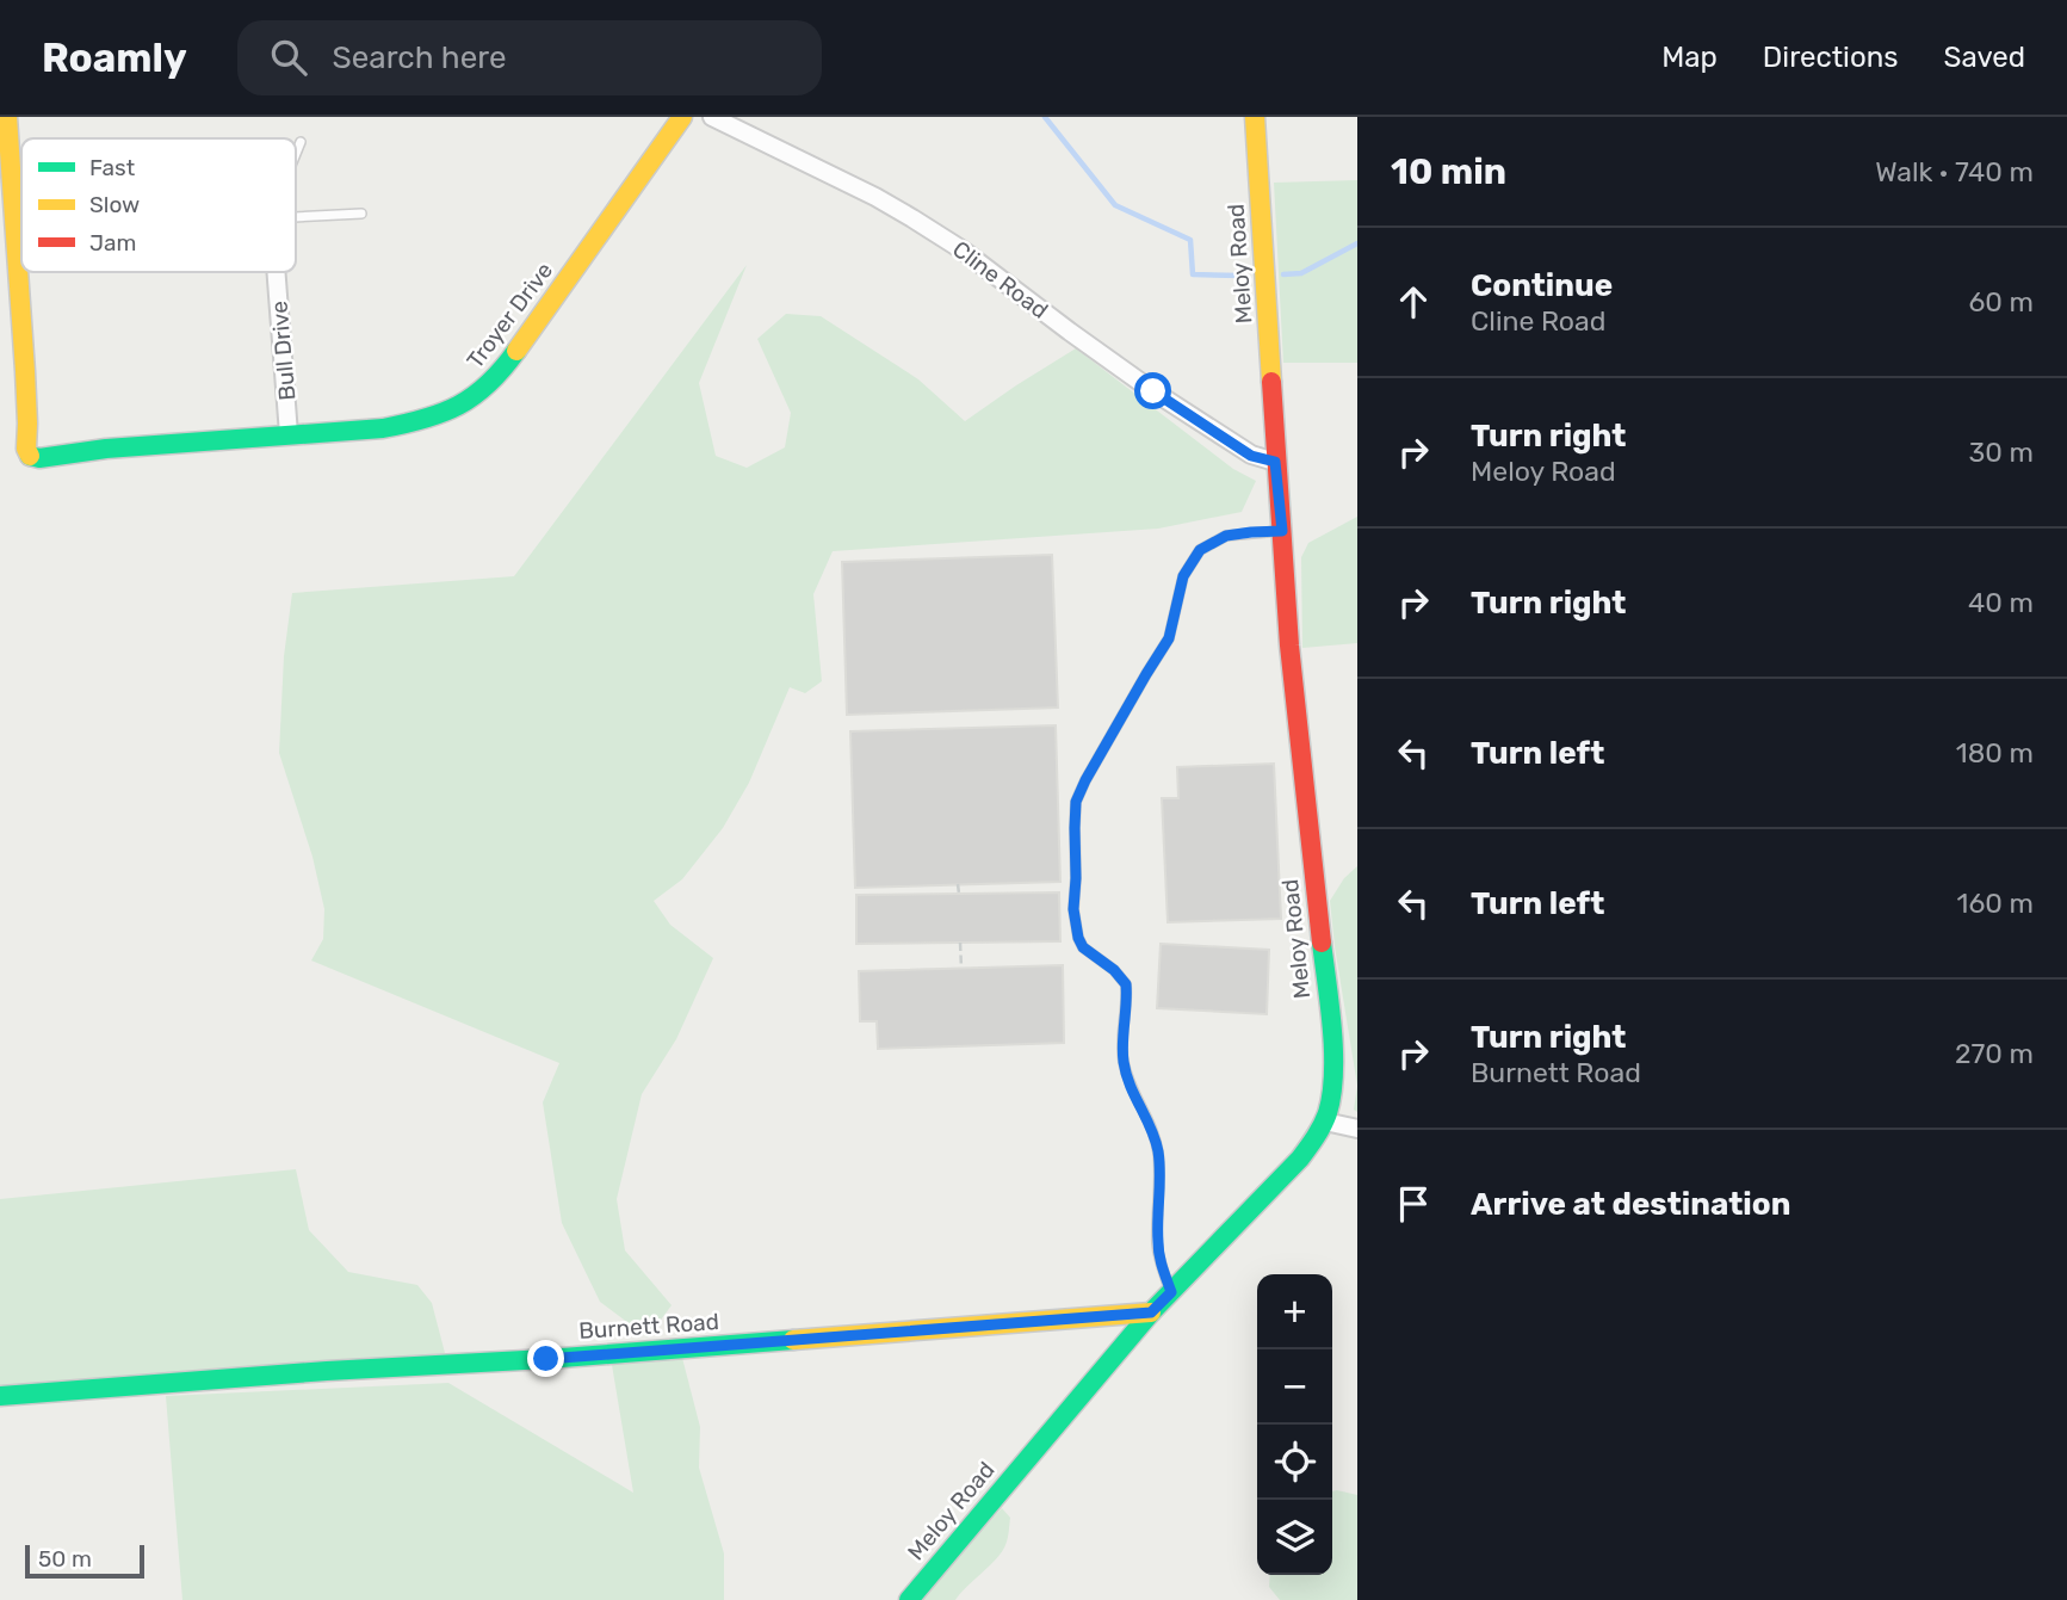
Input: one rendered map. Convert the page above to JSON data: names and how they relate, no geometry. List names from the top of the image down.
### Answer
{
  "streets": {
    "street": [
      "Meloy Road",
      "Cline Road",
      "Troyer Drive",
      "Bull Drive",
      "Burnett Road"
    ]
  },
  "crossings": [
    ["Meloy Road", "Cline Road"],
    ["Meloy Road", "Burnett Road"],
    ["Troyer Drive", "Bull Drive"]
  ],
  "legend": ["Fast", "Slow", "Jam"],
  "scale_bar": "50 m",
  "page": {
    "header": "Roamly",
    "search": "Search here",
    "nav": ["Map", "Directions", "Saved"],
    "heading": ["10 min", "Walk · 740 m"],
    "list": [
      ["Continue", "Cline Road", "60 m"],
      ["Turn right", "Meloy Road", "30 m"],
      ["Turn right", "40 m"],
      ["Turn left", "180 m"],
      ["Turn left", "160 m"],
      ["Turn right", "Burnett Road", "270 m"],
      "Arrive at destination"
    ],
    "map_buttons": ["+", "−"],
    "scale": "50 m"
  }
}
